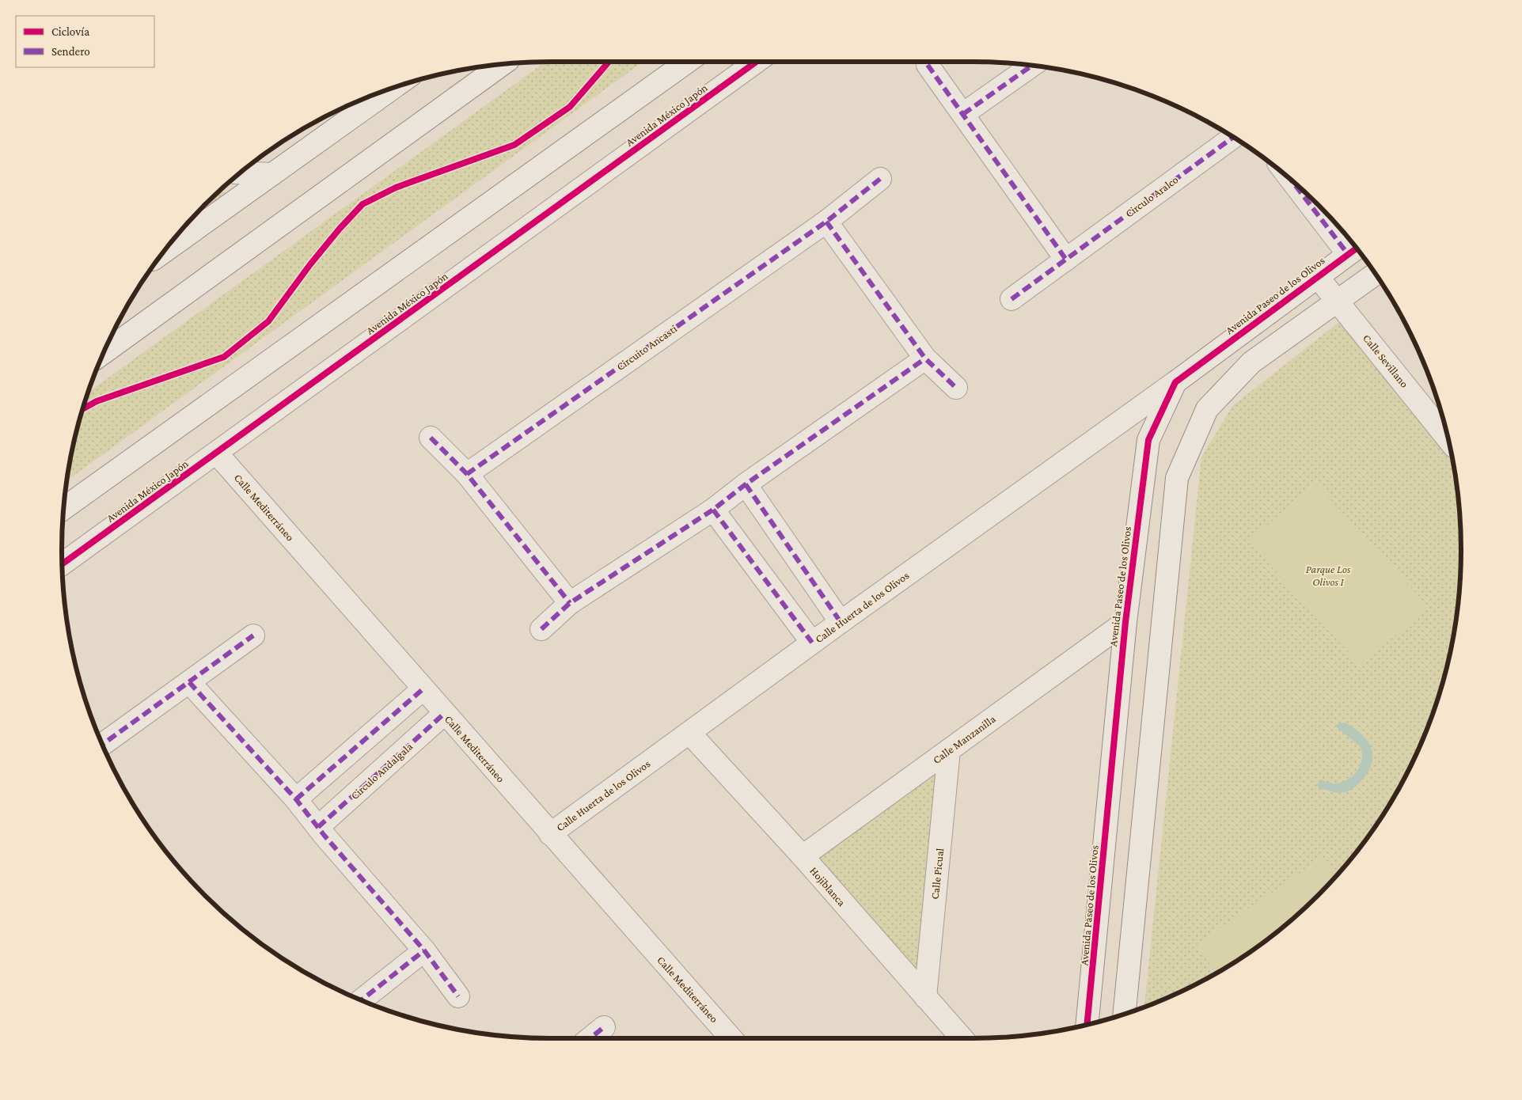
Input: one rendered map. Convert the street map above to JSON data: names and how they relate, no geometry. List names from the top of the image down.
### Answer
{
  "streets": {
    "street": [
      "Avenida México Japón",
      "Circulo Aralco",
      "Avenida Paseo de los Olivos",
      "Circuito Ancasti",
      "Calle Sevillano",
      "Calle Mediterráneo",
      "Calle Huerta de los Olivos",
      "Calle Manzanilla",
      "Circulo Andalgala",
      "Calle Picual",
      "Hojiblanca"
    ]
  },
  "crossings": [
    ["Avenida México Japón", "Calle Mediterráneo"],
    ["Avenida Paseo de los Olivos", "Calle Sevillano"],
    ["Avenida Paseo de los Olivos", "Calle Huerta de los Olivos"],
    ["Avenida Paseo de los Olivos", "Calle Manzanilla"],
    ["Calle Mediterráneo", "Calle Huerta de los Olivos"],
    ["Calle Mediterráneo", "Circulo Andalgala"],
    ["Calle Huerta de los Olivos", "Hojiblanca"],
    ["Calle Manzanilla", "Calle Picual"],
    ["Calle Manzanilla", "Hojiblanca"],
    ["Calle Picual", "Hojiblanca"]
  ],
  "parks": ["Parque Los Olivos I"],
  "legend": ["Ciclovía", "Sendero"]
}
